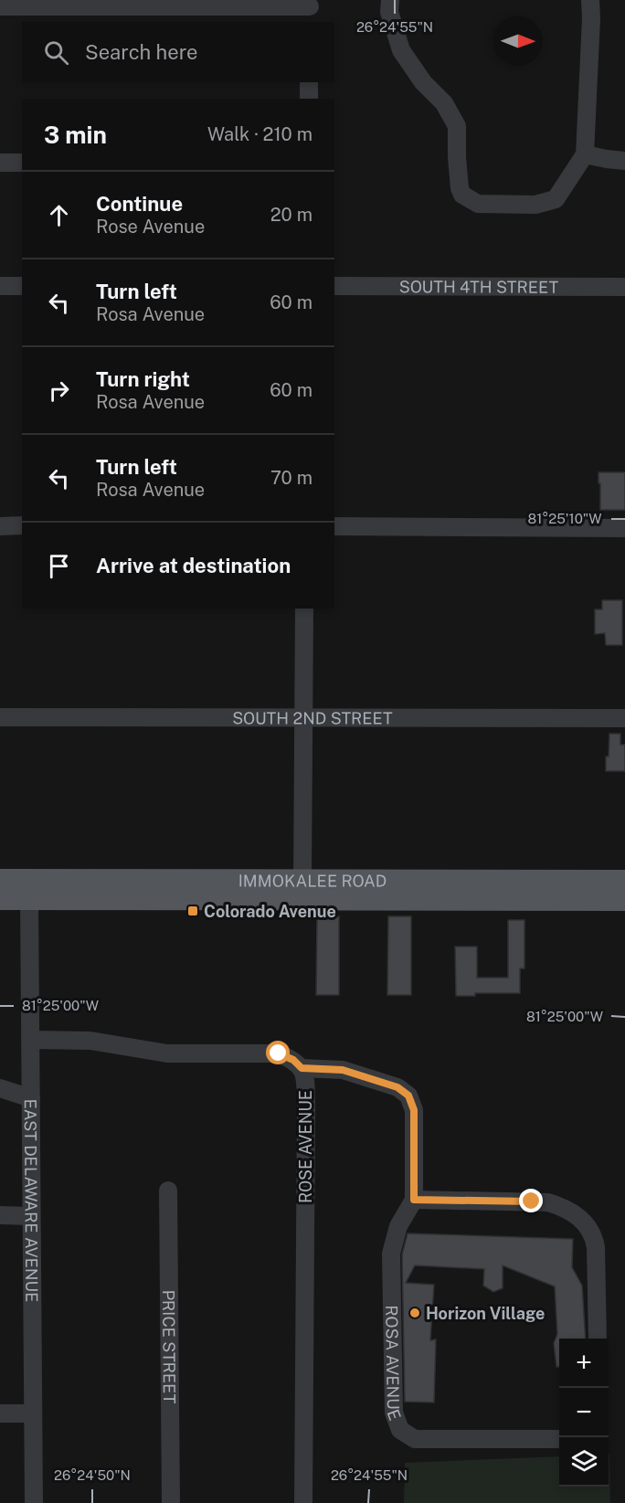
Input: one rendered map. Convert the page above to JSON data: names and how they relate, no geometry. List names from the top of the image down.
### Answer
{
  "streets": {
    "main road": ["IMMOKALEE ROAD"],
    "street": [
      "SOUTH 4TH STREET",
      "SOUTH 2ND STREET",
      "ROSE AVENUE",
      "EAST DELAWARE AVENUE",
      "PRICE STREET",
      "ROSA AVENUE"
    ]
  },
  "crossings": [
    ["IMMOKALEE ROAD", "EAST DELAWARE AVENUE"],
    ["ROSE AVENUE", "EAST DELAWARE AVENUE"]
  ],
  "places": {
    "transit": ["Colorado Avenue"],
    "other": ["Horizon Village"]
  },
  "north": "right",
  "page": {
    "search": "Search here",
    "heading": ["3 min", "Walk · 210 m"],
    "list": [
      ["Continue", "Rose Avenue", "20 m"],
      ["Turn left", "Rosa Avenue", "60 m"],
      ["Turn right", "Rosa Avenue", "60 m"],
      ["Turn left", "Rosa Avenue", "70 m"],
      "Arrive at destination"
    ],
    "map_buttons": ["+", "−"]
  },
  "coordinates": [
    "26°24'55\"N",
    "81°25'10\"W",
    "81°25'00\"W",
    "26°24'50\"N"
  ]
}
